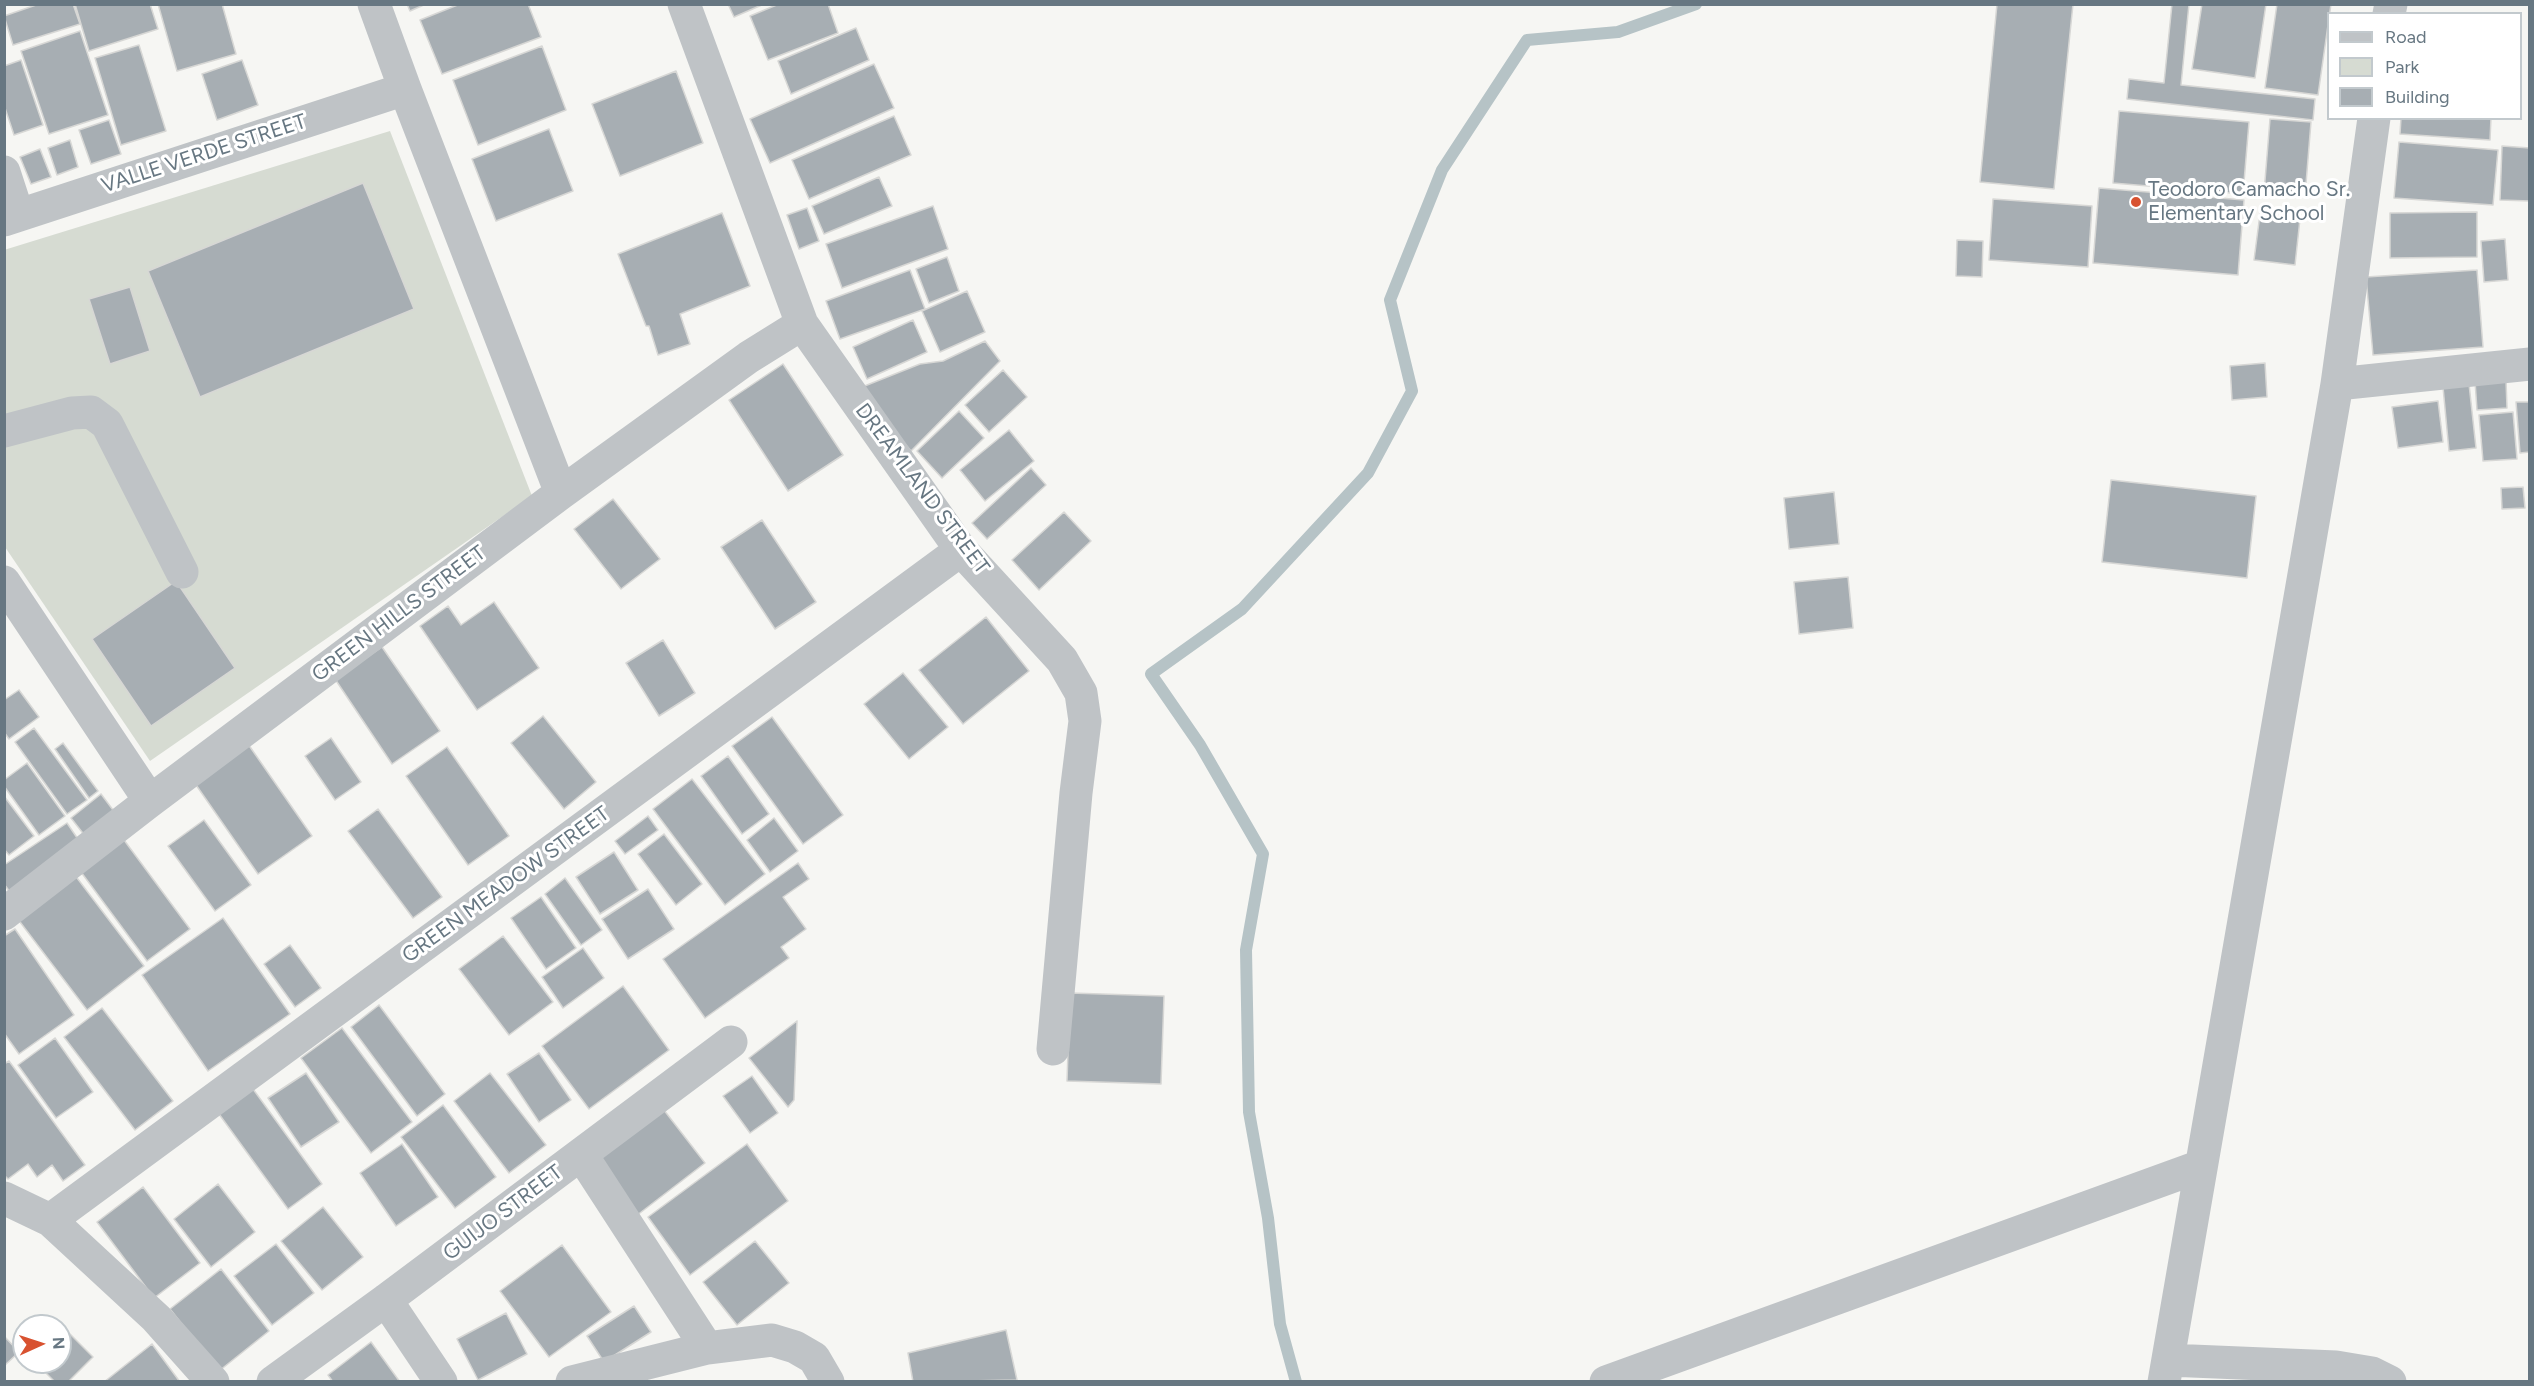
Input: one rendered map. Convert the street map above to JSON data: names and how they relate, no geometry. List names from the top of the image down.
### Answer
{
  "streets": {
    "street": [
      "VALLE VERDE STREET",
      "DREAMLAND STREET",
      "GREEN HILLS STREET",
      "GREEN MEADOW STREET",
      "GUIJO STREET"
    ]
  },
  "crossings": [
    ["DREAMLAND STREET", "GREEN HILLS STREET"],
    ["DREAMLAND STREET", "GREEN MEADOW STREET"]
  ],
  "places": ["Teodoro Camacho Sr. Elementary School"],
  "legend": ["Road", "Park", "Building"],
  "north": "right"
}
